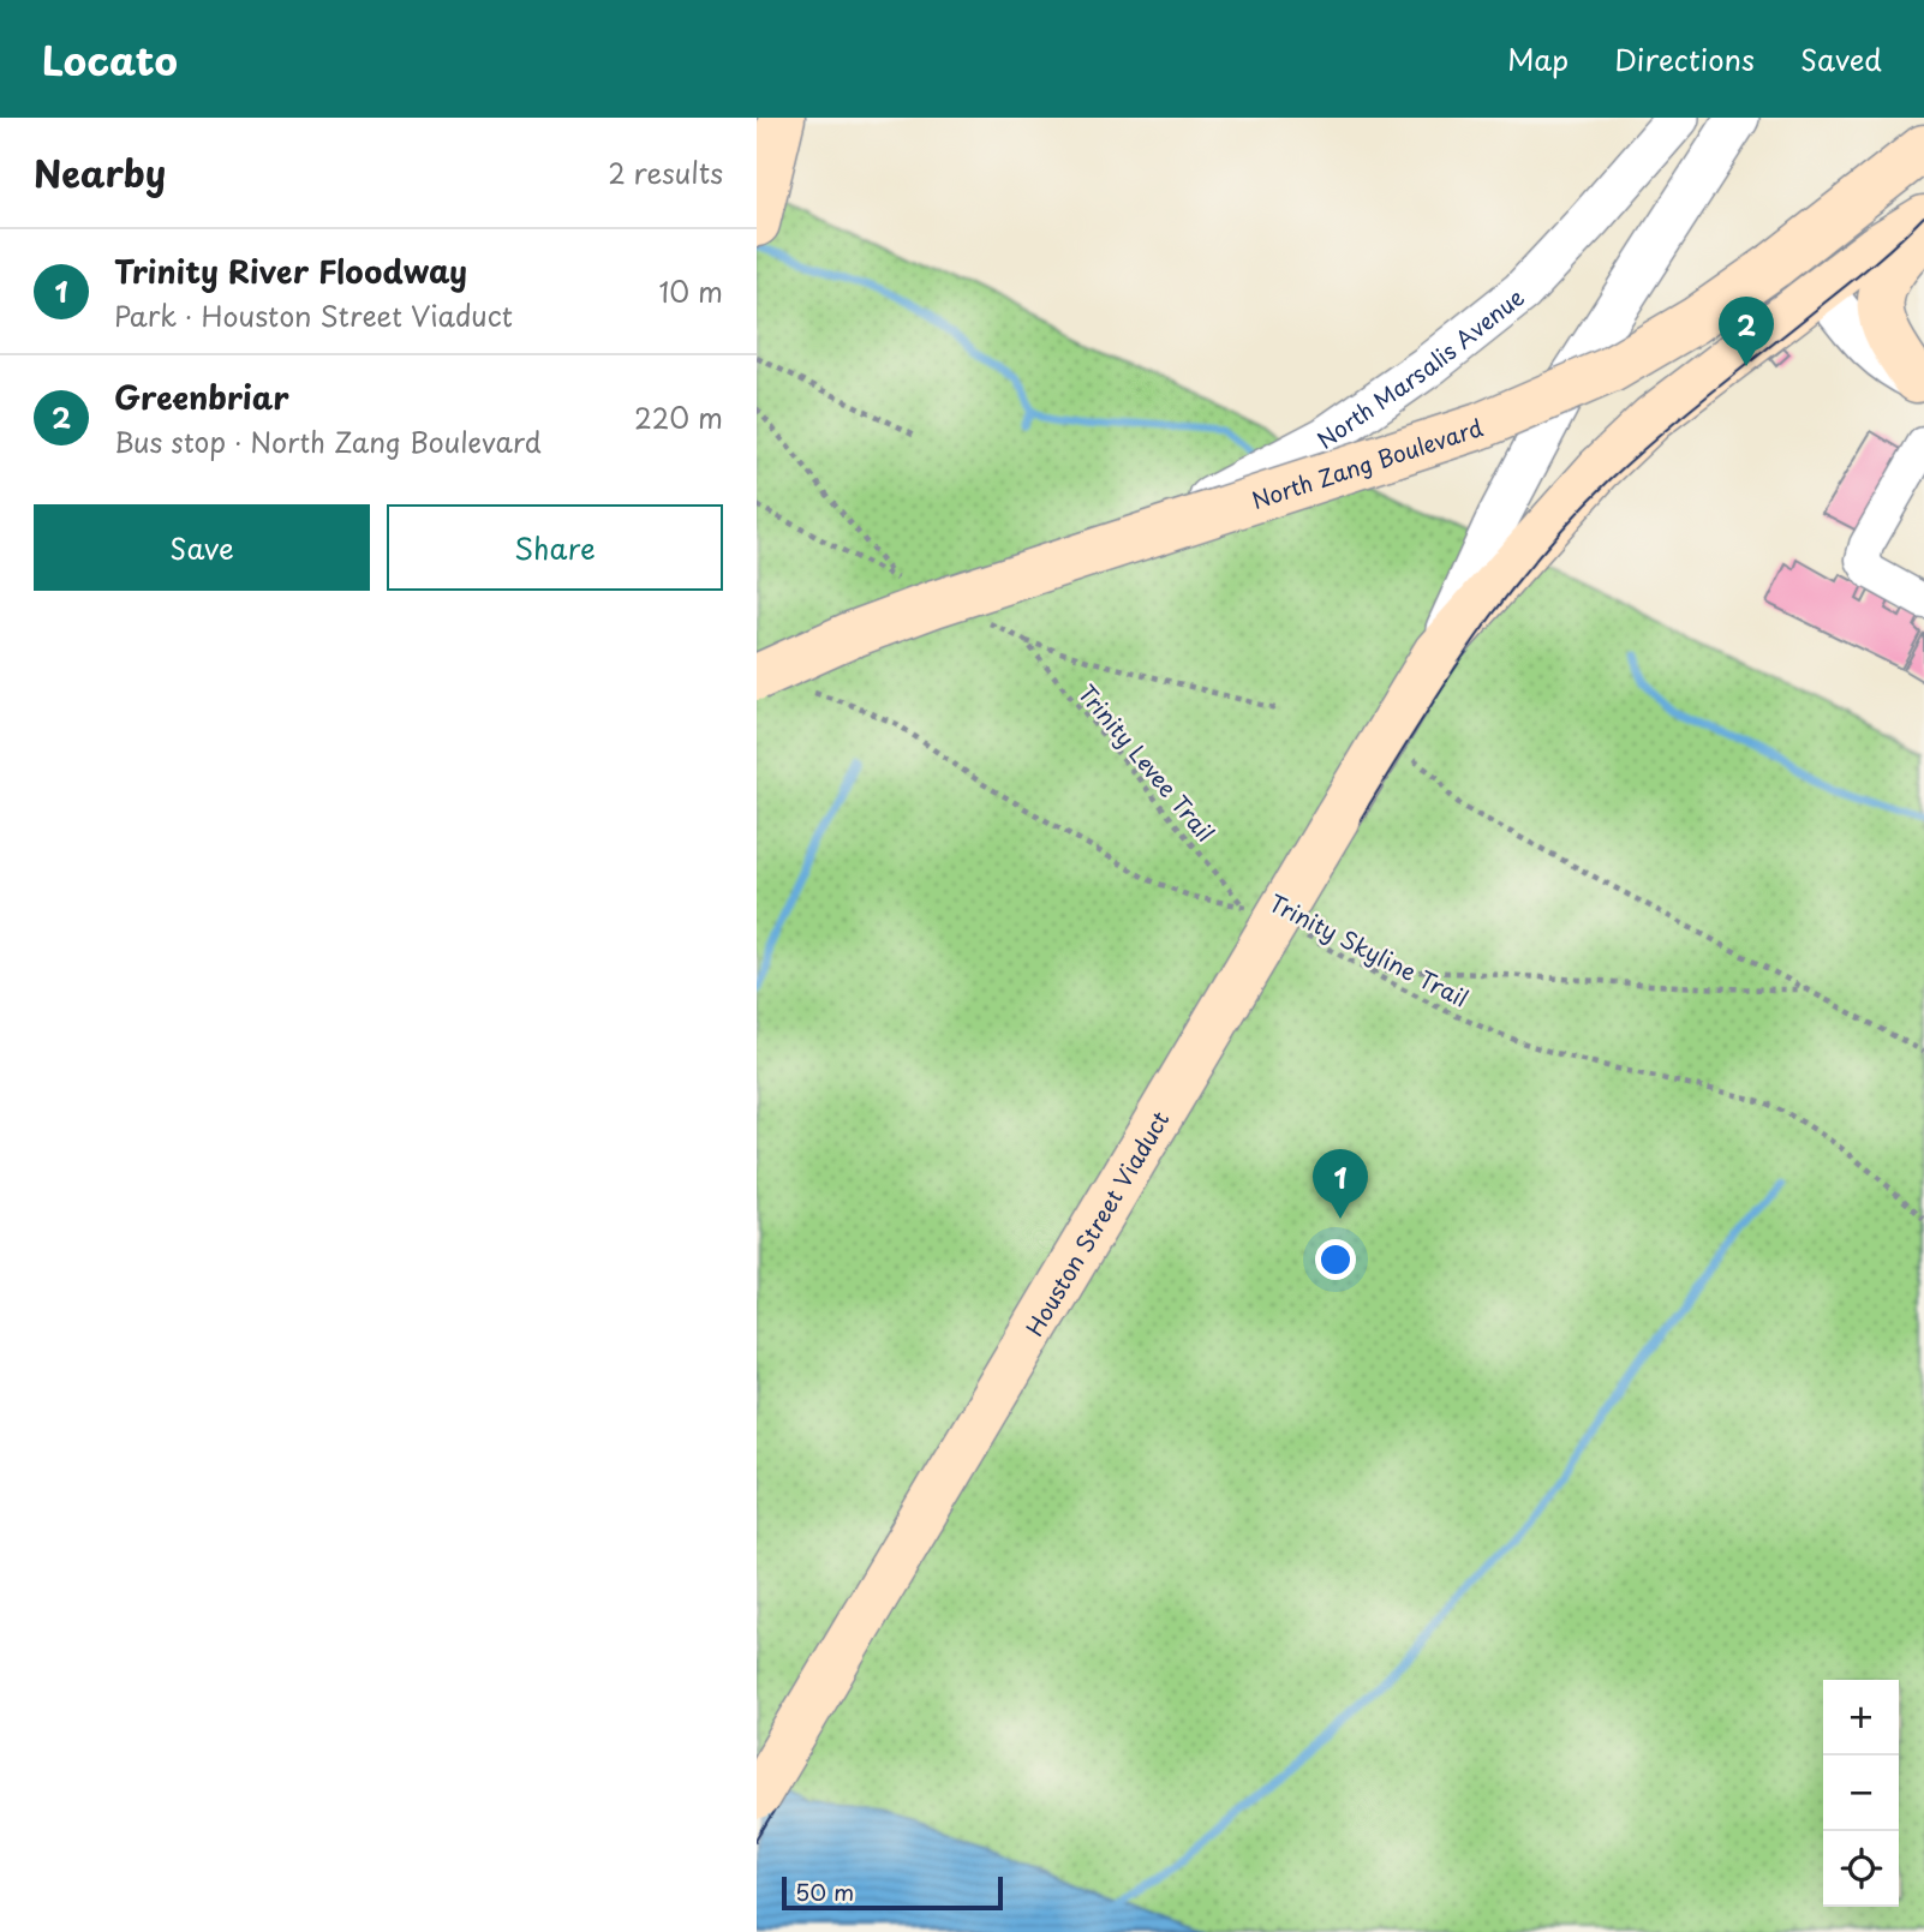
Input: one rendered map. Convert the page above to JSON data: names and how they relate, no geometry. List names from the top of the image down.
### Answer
{
  "streets": {
    "main road": ["North Zang Boulevard", "Houston Street Viaduct"],
    "street": ["North Marsalis Avenue"],
    "path": ["Trinity Levee Trail", "Trinity Skyline Trail"]
  },
  "crossings": [
    ["North Marsalis Avenue", "North Zang Boulevard"],
    ["Trinity Levee Trail", "Trinity Skyline Trail"]
  ],
  "scale_bar": "50 m",
  "page": {
    "header": "Locato",
    "nav": ["Map", "Directions", "Saved"],
    "heading": ["Nearby", "2 results"],
    "list": [
      {
        "mark": "1",
        "name": "Trinity River Floodway",
        "note": "Park · Houston Street Viaduct",
        "value": "10 m"
      },
      {
        "mark": "2",
        "name": "Greenbriar",
        "note": "Bus stop · North Zang Boulevard",
        "value": "220 m"
      }
    ],
    "pins": ["2", "1"],
    "buttons": ["Save", "Share"],
    "map_buttons": ["+", "−"],
    "scale": "50 m"
  }
}
